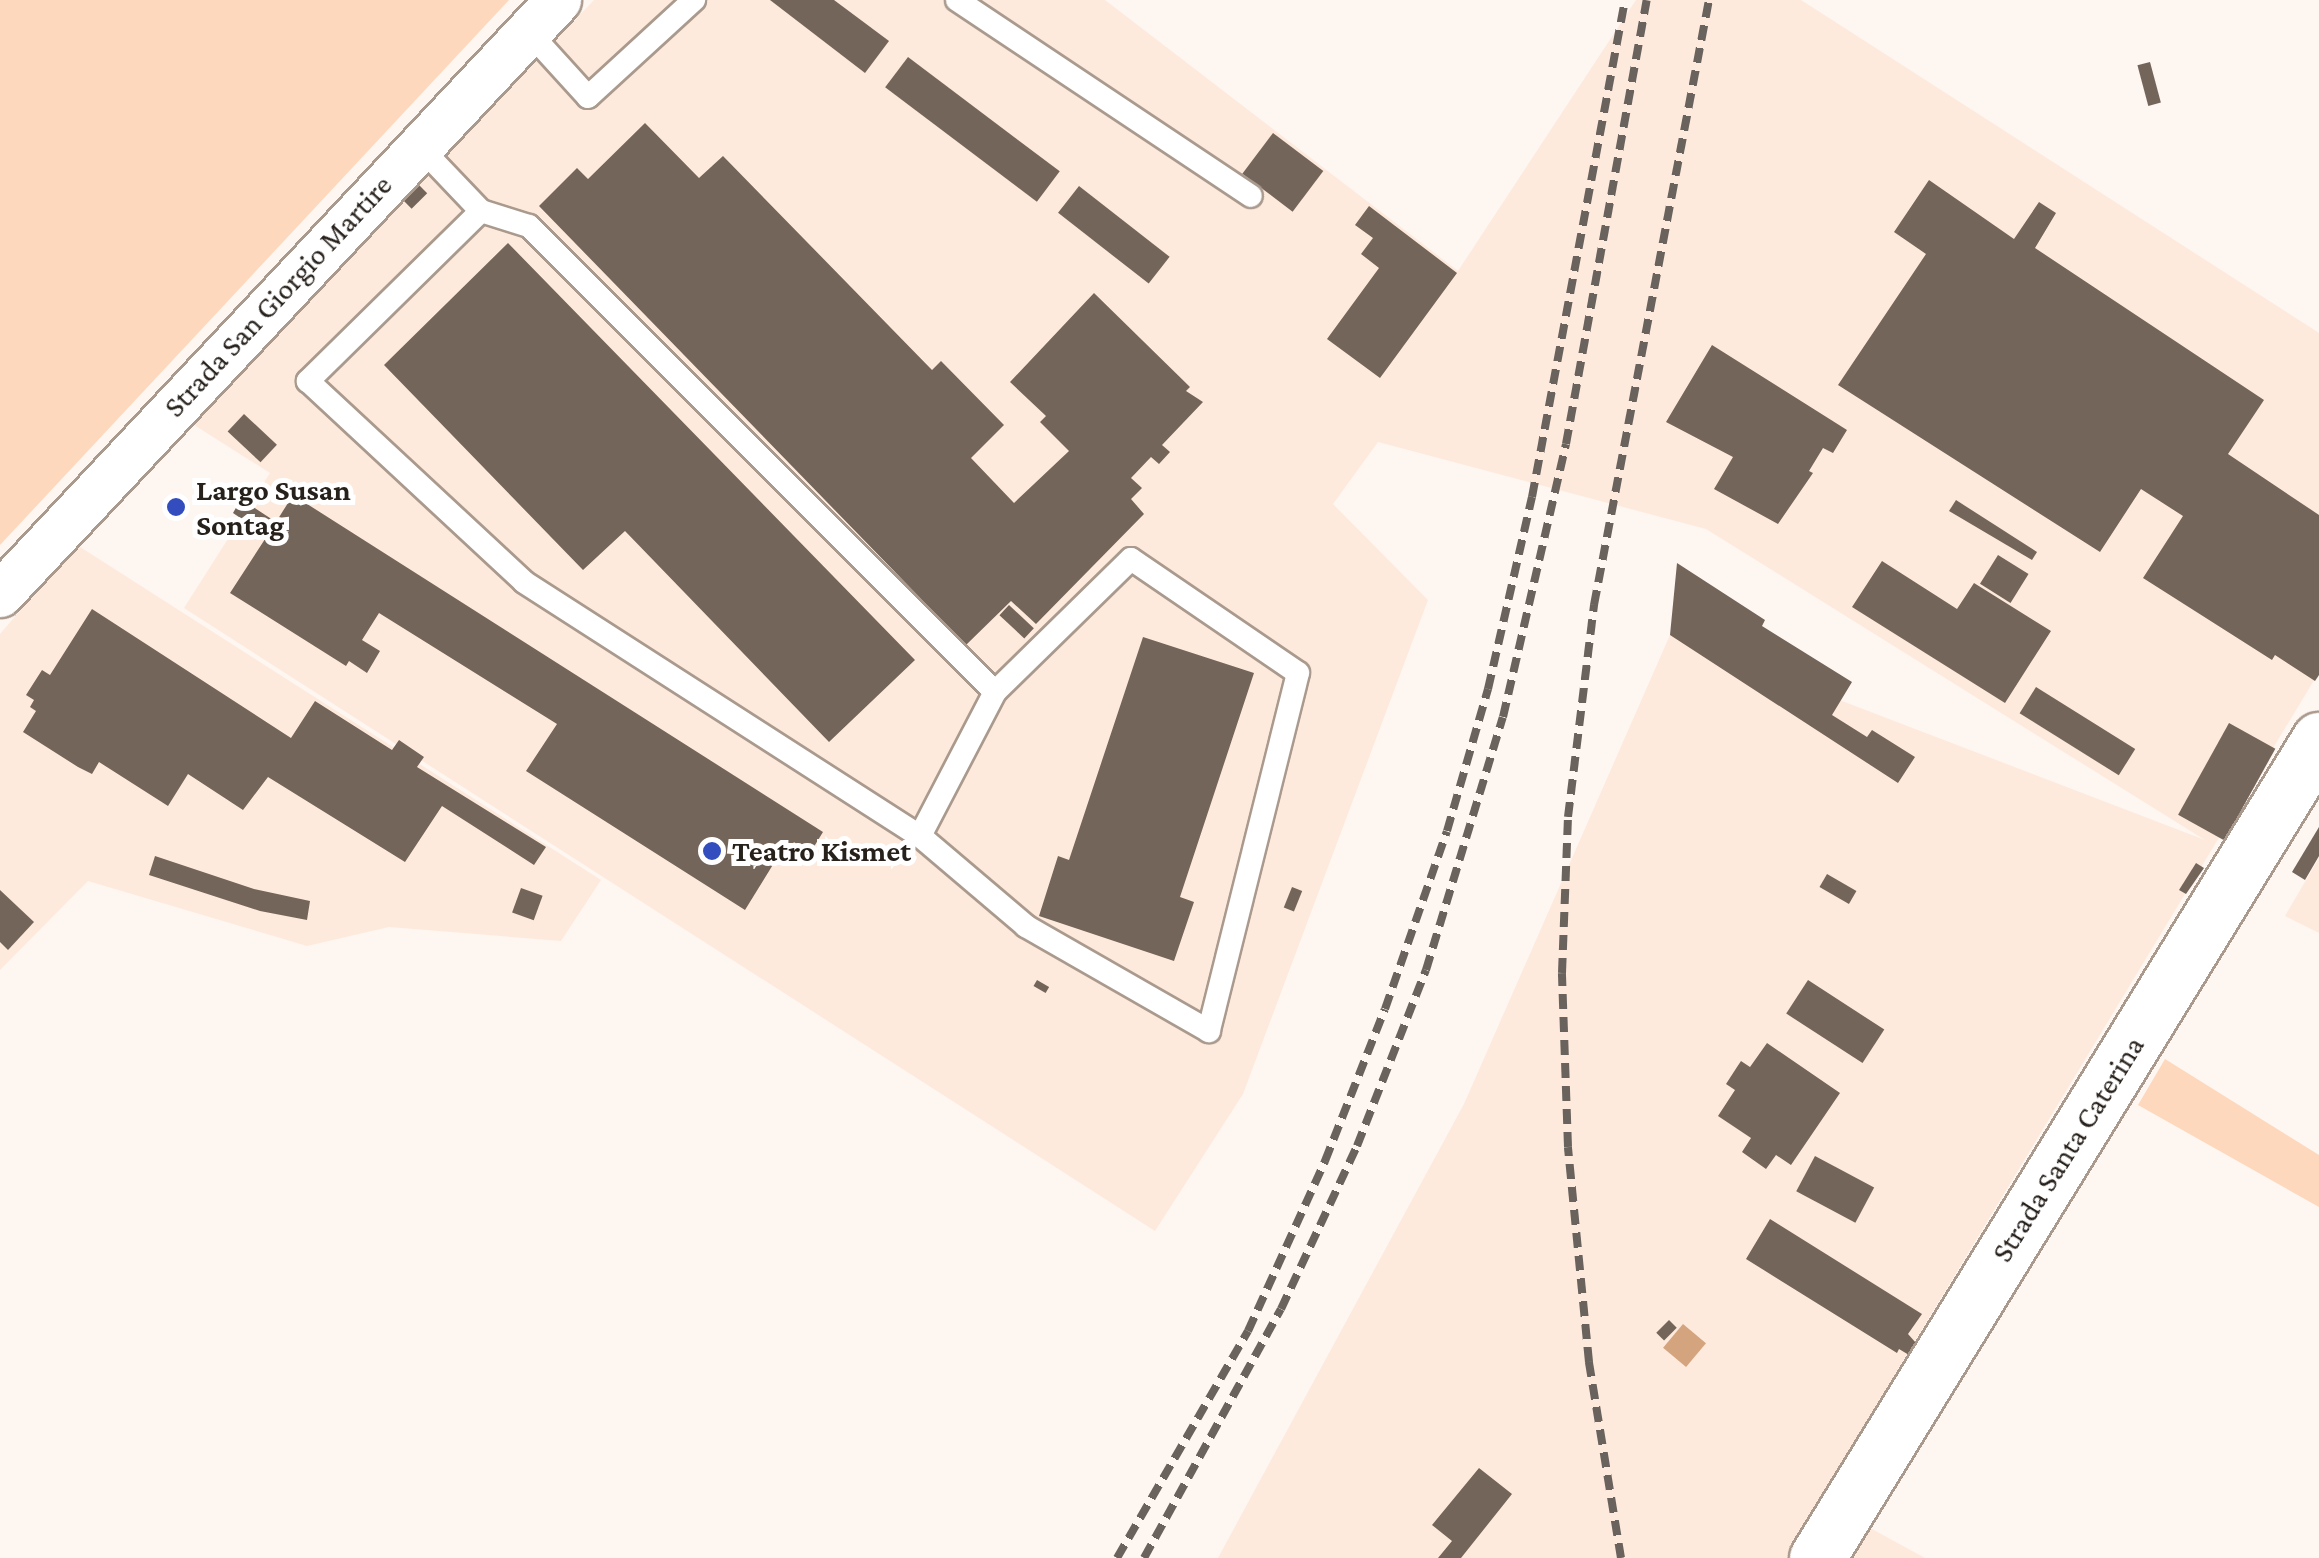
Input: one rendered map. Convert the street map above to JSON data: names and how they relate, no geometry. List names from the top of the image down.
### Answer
{
  "streets": {
    "street": ["Strada San Giorgio Martire", "Strada Santa Caterina"]
  },
  "places": ["Largo Susan Sontag", "Teatro Kismet"]
}
